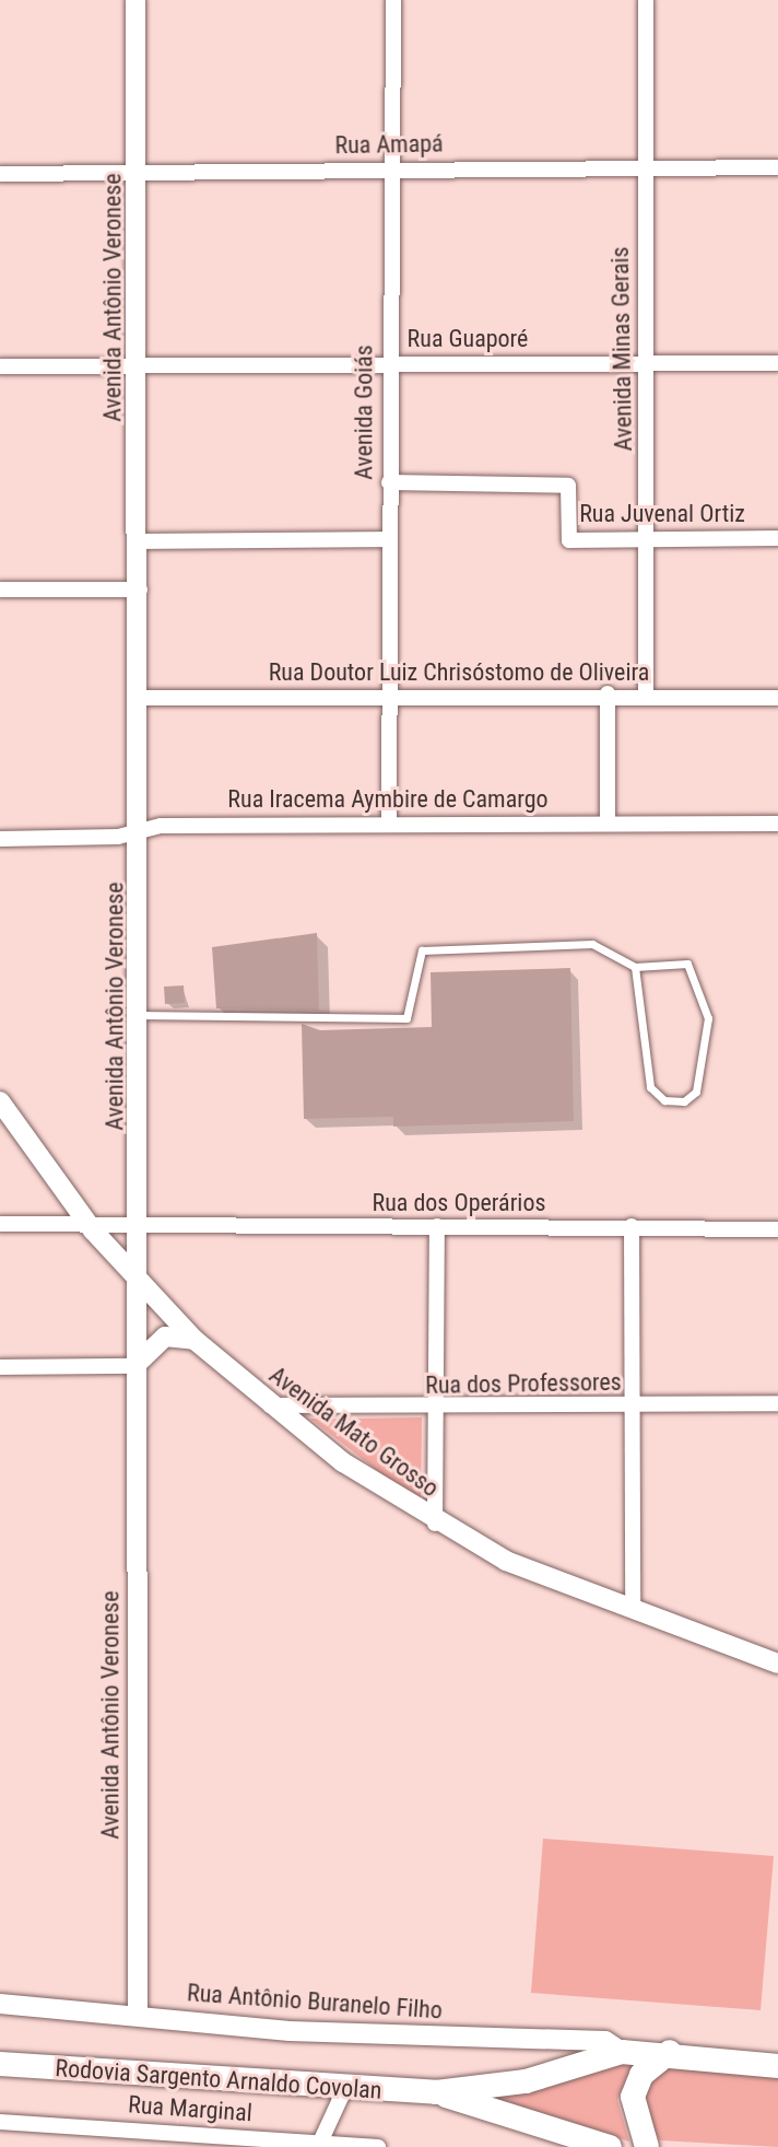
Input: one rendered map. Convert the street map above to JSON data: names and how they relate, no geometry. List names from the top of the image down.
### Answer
{
  "streets": {
    "main road": ["Rodovia Sargento Arnaldo Covolan"],
    "street": [
      "Rua Amapá",
      "Avenida Antônio Veronese",
      "Rua Guaporé",
      "Avenida Minas Gerais",
      "Avenida Goiás",
      "Rua Juvenal Ortiz",
      "Rua Doutor Luiz Chrisóstomo de Oliveira",
      "Rua Iracema Aymbire de Camargo",
      "Rua dos Operários",
      "Rua dos Professores",
      "Avenida Mato Grosso",
      "Rua Antônio Buranelo Filho",
      "Rua Marginal"
    ]
  },
  "crossings": [
    ["Rua Amapá", "Avenida Antônio Veronese"],
    ["Rua Amapá", "Avenida Minas Gerais"],
    ["Rua Amapá", "Avenida Goiás"],
    ["Avenida Antônio Veronese", "Rua Guaporé"],
    ["Avenida Antônio Veronese", "Rua Doutor Luiz Chrisóstomo de Oliveira"],
    ["Avenida Antônio Veronese", "Rua Iracema Aymbire de Camargo"],
    ["Avenida Antônio Veronese", "Rua dos Operários"],
    ["Avenida Antônio Veronese", "Avenida Mato Grosso"],
    ["Avenida Antônio Veronese", "Rua Antônio Buranelo Filho"],
    ["Rua Guaporé", "Avenida Minas Gerais"],
    ["Rua Guaporé", "Avenida Goiás"],
    ["Avenida Minas Gerais", "Rua Juvenal Ortiz"],
    ["Avenida Minas Gerais", "Rua Doutor Luiz Chrisóstomo de Oliveira"],
    ["Avenida Goiás", "Rua Juvenal Ortiz"],
    ["Avenida Goiás", "Rua Doutor Luiz Chrisóstomo de Oliveira"],
    ["Avenida Goiás", "Rua Iracema Aymbire de Camargo"],
    ["Rua dos Operários", "Avenida Mato Grosso"],
    ["Rua dos Professores", "Avenida Mato Grosso"],
    ["Rua Antônio Buranelo Filho", "Rodovia Sargento Arnaldo Covolan"]
  ]
}
